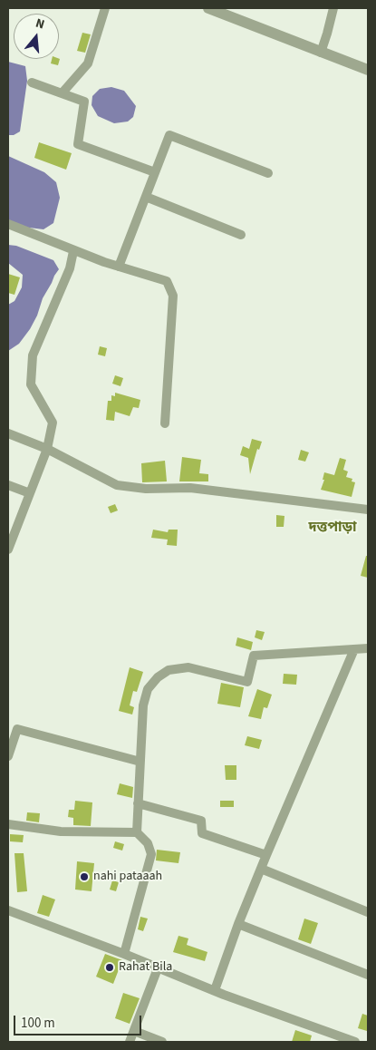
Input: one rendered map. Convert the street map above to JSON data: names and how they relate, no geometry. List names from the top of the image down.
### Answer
{
  "districts": ["দত্তপাড়া"],
  "places": ["nahi pataaah", "Rahat Bila"],
  "scale_bar": "100 m",
  "north": "top"
}
